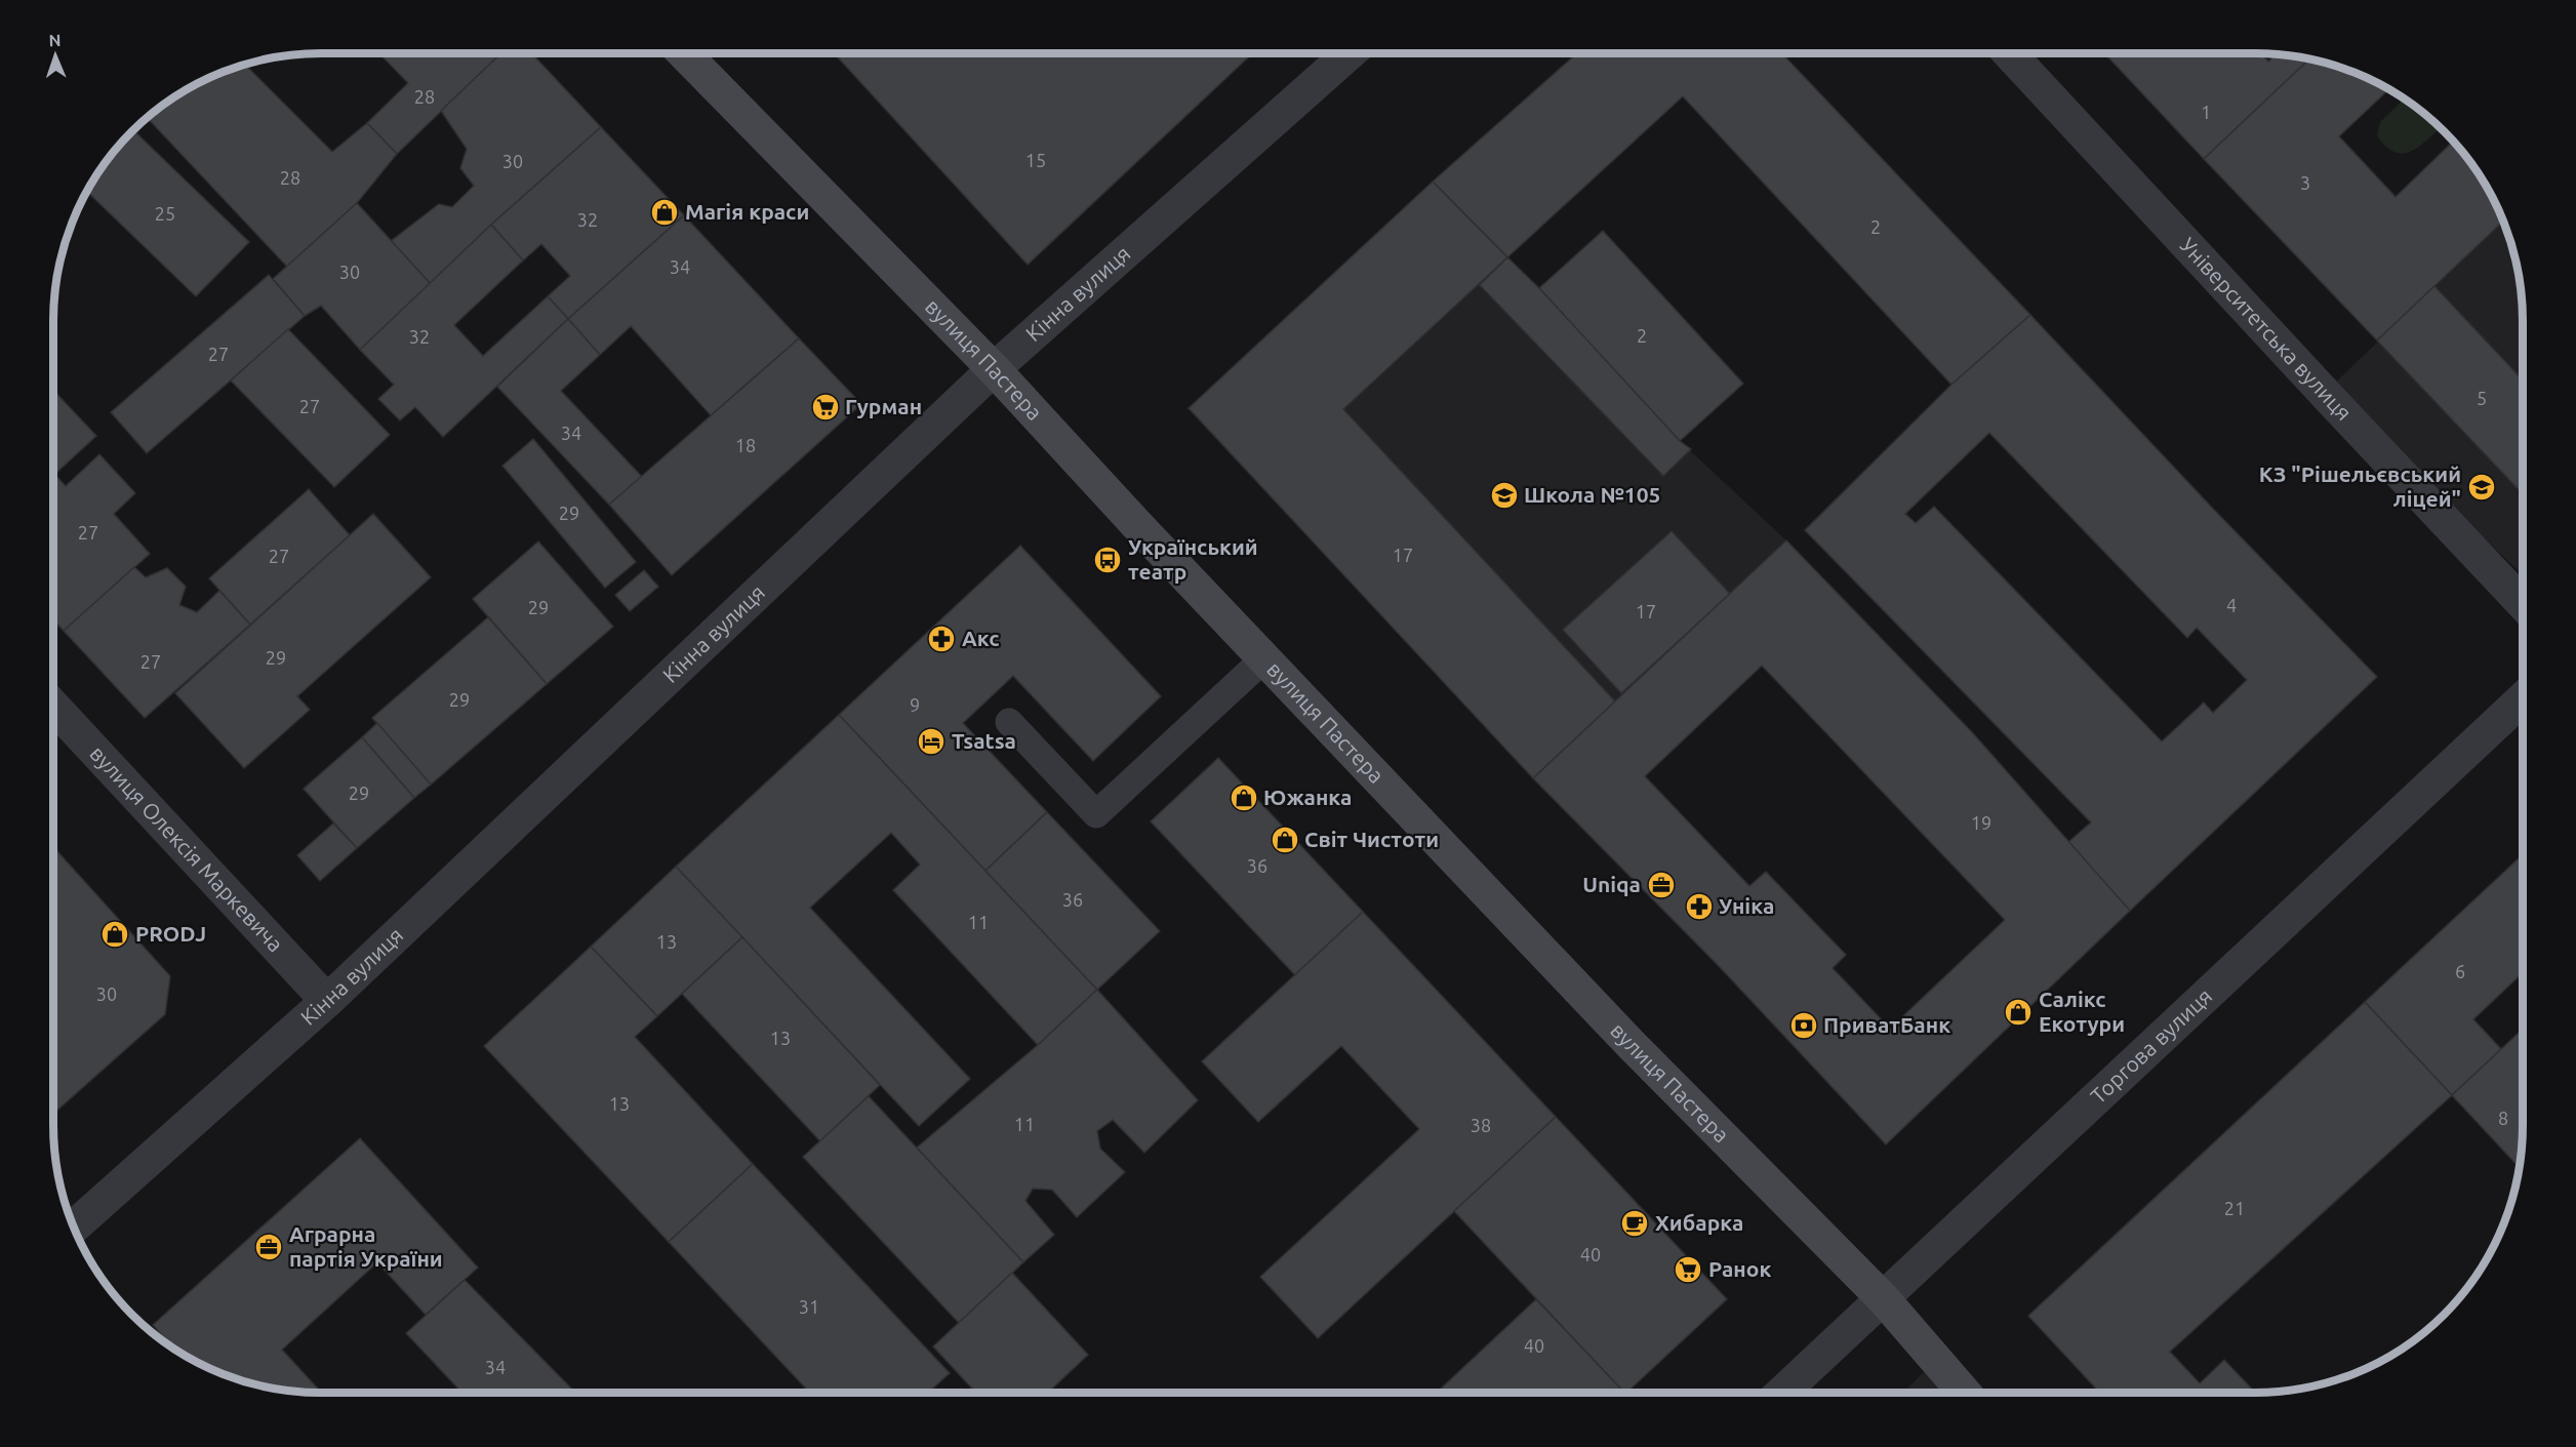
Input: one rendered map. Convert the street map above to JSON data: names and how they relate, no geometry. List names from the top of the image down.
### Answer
{
  "streets": {
    "street": [
      "Кінна вулиця",
      "Університетська вулиця",
      "вулиця Пастера",
      "вулиця Олексія Маркевича",
      "Торгова вулиця"
    ]
  },
  "crossings": [
    ["Кінна вулиця", "вулиця Пастера"],
    ["Кінна вулиця", "вулиця Олексія Маркевича"],
    ["вулиця Пастера", "Торгова вулиця"]
  ],
  "places": {
    "shop": [
      "Магія краси",
      "Южанка",
      "Світ Чистоти",
      "PRODJ",
      "Салікс Екотури"
    ],
    "supermarket": ["Гурман", "Ранок"],
    "school or university": ["КЗ \"Рішельєвський ліцей\"", "Школа №105"],
    "bus stop": ["Український театр"],
    "pharmacy": ["Акс", "Уніка"],
    "hotel": ["Tsatsa"],
    "office": ["Uniqa", "Аграрна партія України"],
    "bank": ["ПриватБанк"],
    "cafe": ["Хибарка"]
  },
  "house_numbers": [
    "28",
    "1",
    "15",
    "30",
    "28",
    "3",
    "25",
    "32",
    "2",
    "34",
    "30",
    "2",
    "32",
    "27",
    "5",
    "27",
    "34",
    "18",
    "29",
    "27",
    "17",
    "27",
    "4",
    "29",
    "17",
    "29",
    "27",
    "29",
    "9",
    "29",
    "19",
    "36",
    "36",
    "11",
    "13",
    "6",
    "30",
    "13",
    "13",
    "8",
    "11",
    "38",
    "21",
    "40",
    "31",
    "40",
    "34"
  ],
  "north": "top"
}
